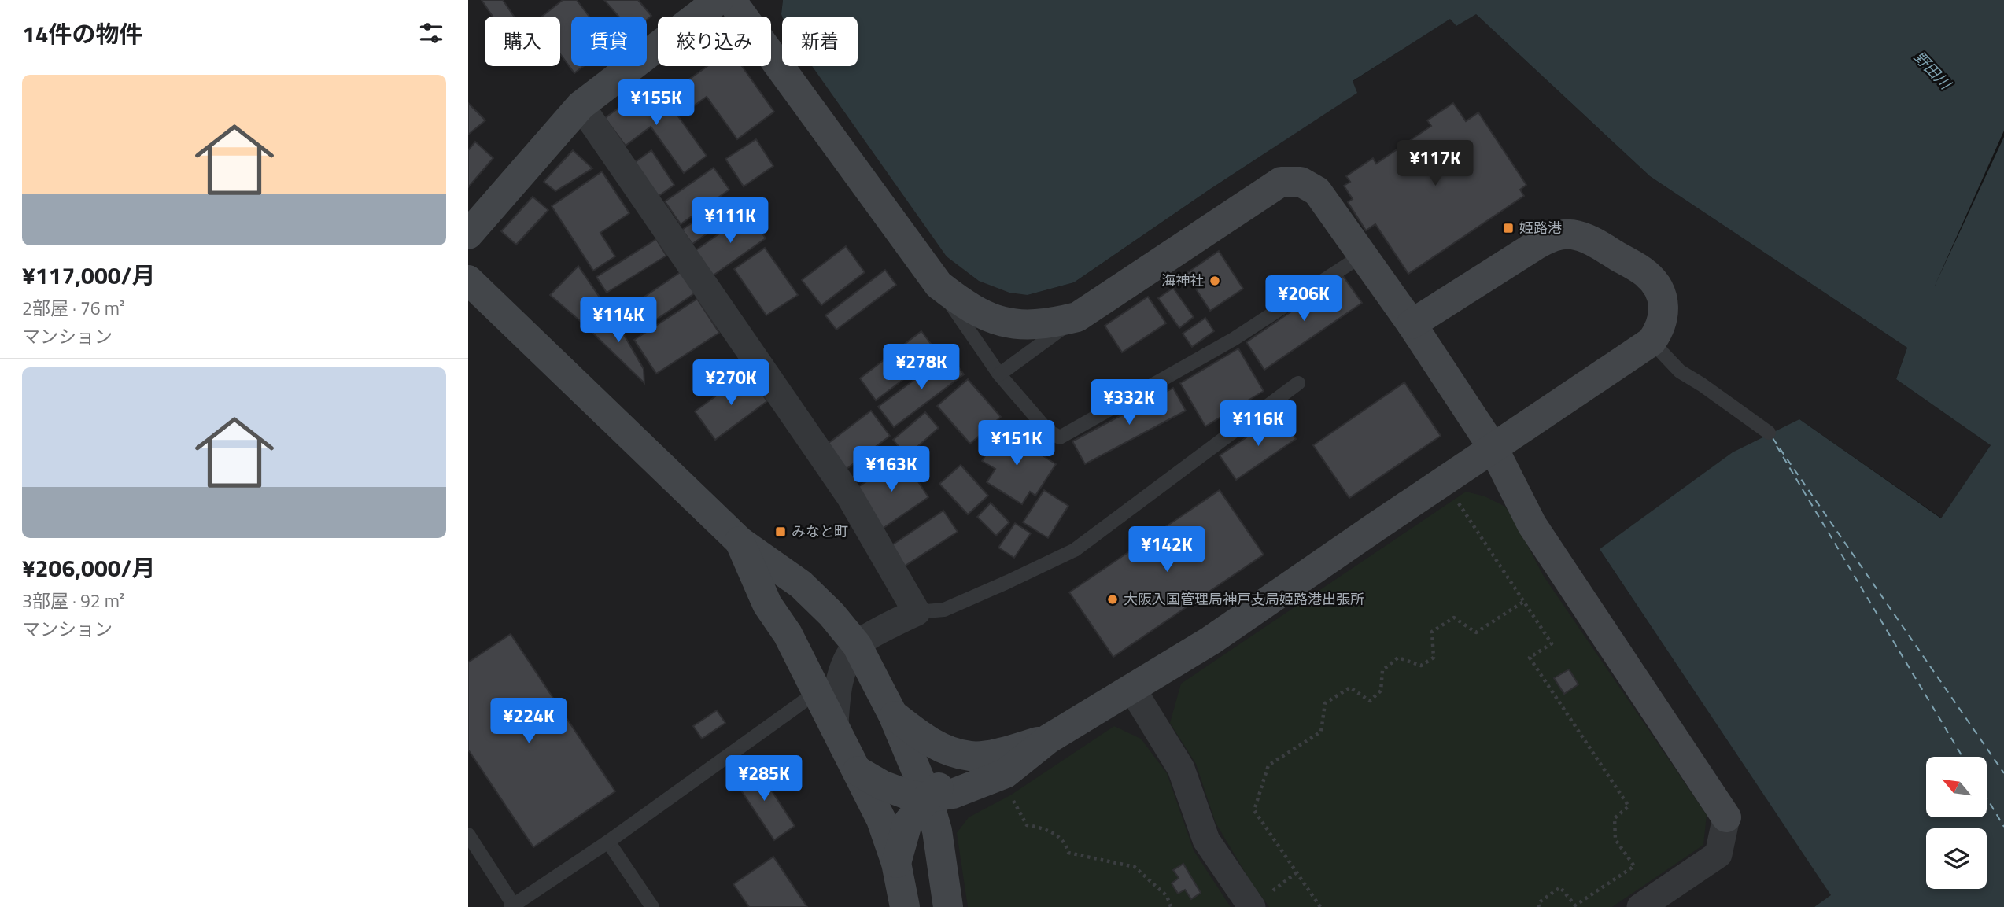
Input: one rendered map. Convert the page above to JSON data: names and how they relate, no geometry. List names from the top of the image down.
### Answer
{
  "water": ["野田川"],
  "places": {
    "transit": ["姫路港", "みなと町"],
    "other": ["海神社", "大阪入国管理局神戸支局姫路港出張所"]
  },
  "north": "top left",
  "page": {
    "heading": "14件の物件",
    "chip": [
      "購入",
      "賃貸",
      "絞り込み",
      "新着"
    ],
    "list": [
      {
        "name": "¥117,000/月",
        "note": "2部屋 · 76 m² · マンション"
      },
      {
        "name": "¥206,000/月",
        "note": "3部屋 · 92 m² · マンション"
      }
    ],
    "price": [
      "¥155K",
      "¥117K",
      "¥111K",
      "¥206K",
      "¥114K",
      "¥278K",
      "¥270K",
      "¥332K",
      "¥116K",
      "¥151K",
      "¥163K",
      "¥142K",
      "¥224K",
      "¥285K"
    ]
  }
}
